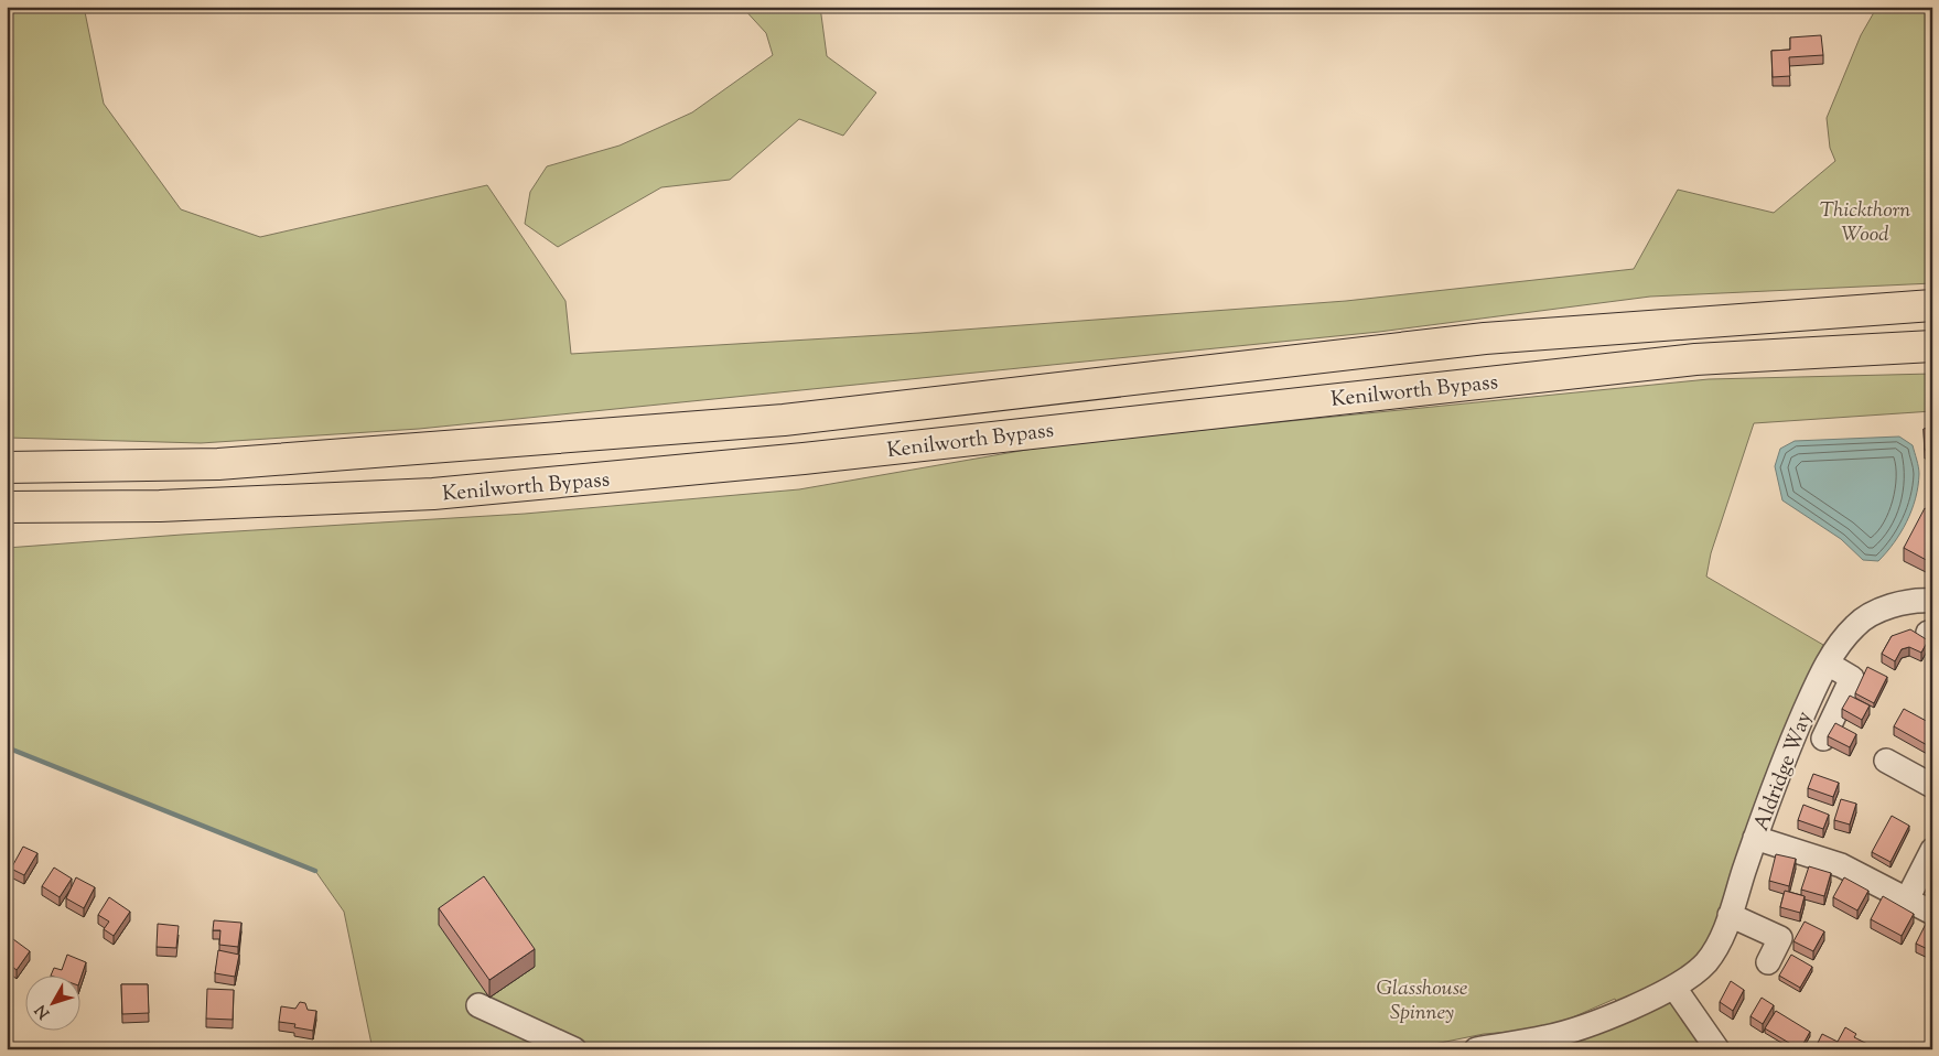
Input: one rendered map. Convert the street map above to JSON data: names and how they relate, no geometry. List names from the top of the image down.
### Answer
{
  "streets": {
    "highway": ["Kenilworth Bypass"],
    "street": ["Aldridge Way"]
  },
  "parks": ["Thickthorn Wood", "Glasshouse Spinney"],
  "north": "bottom left"
}
